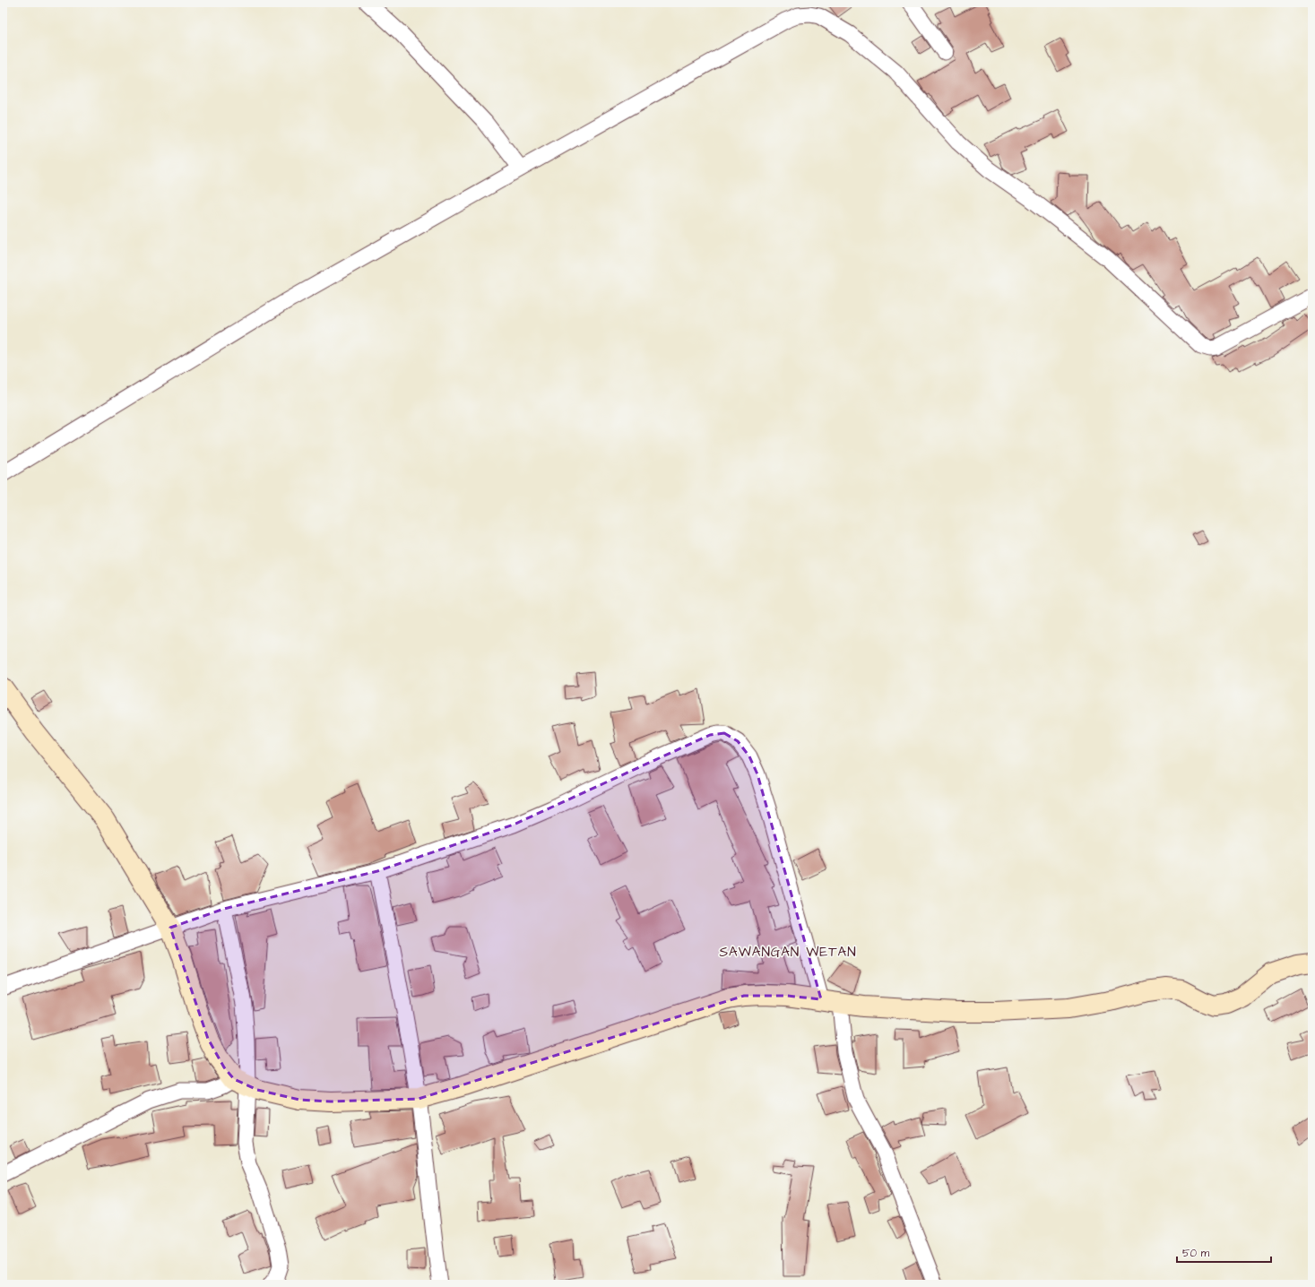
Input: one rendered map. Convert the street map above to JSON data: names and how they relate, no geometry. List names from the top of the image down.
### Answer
{
  "districts": ["SAWANGAN WETAN"],
  "scale_bar": "50 m"
}
